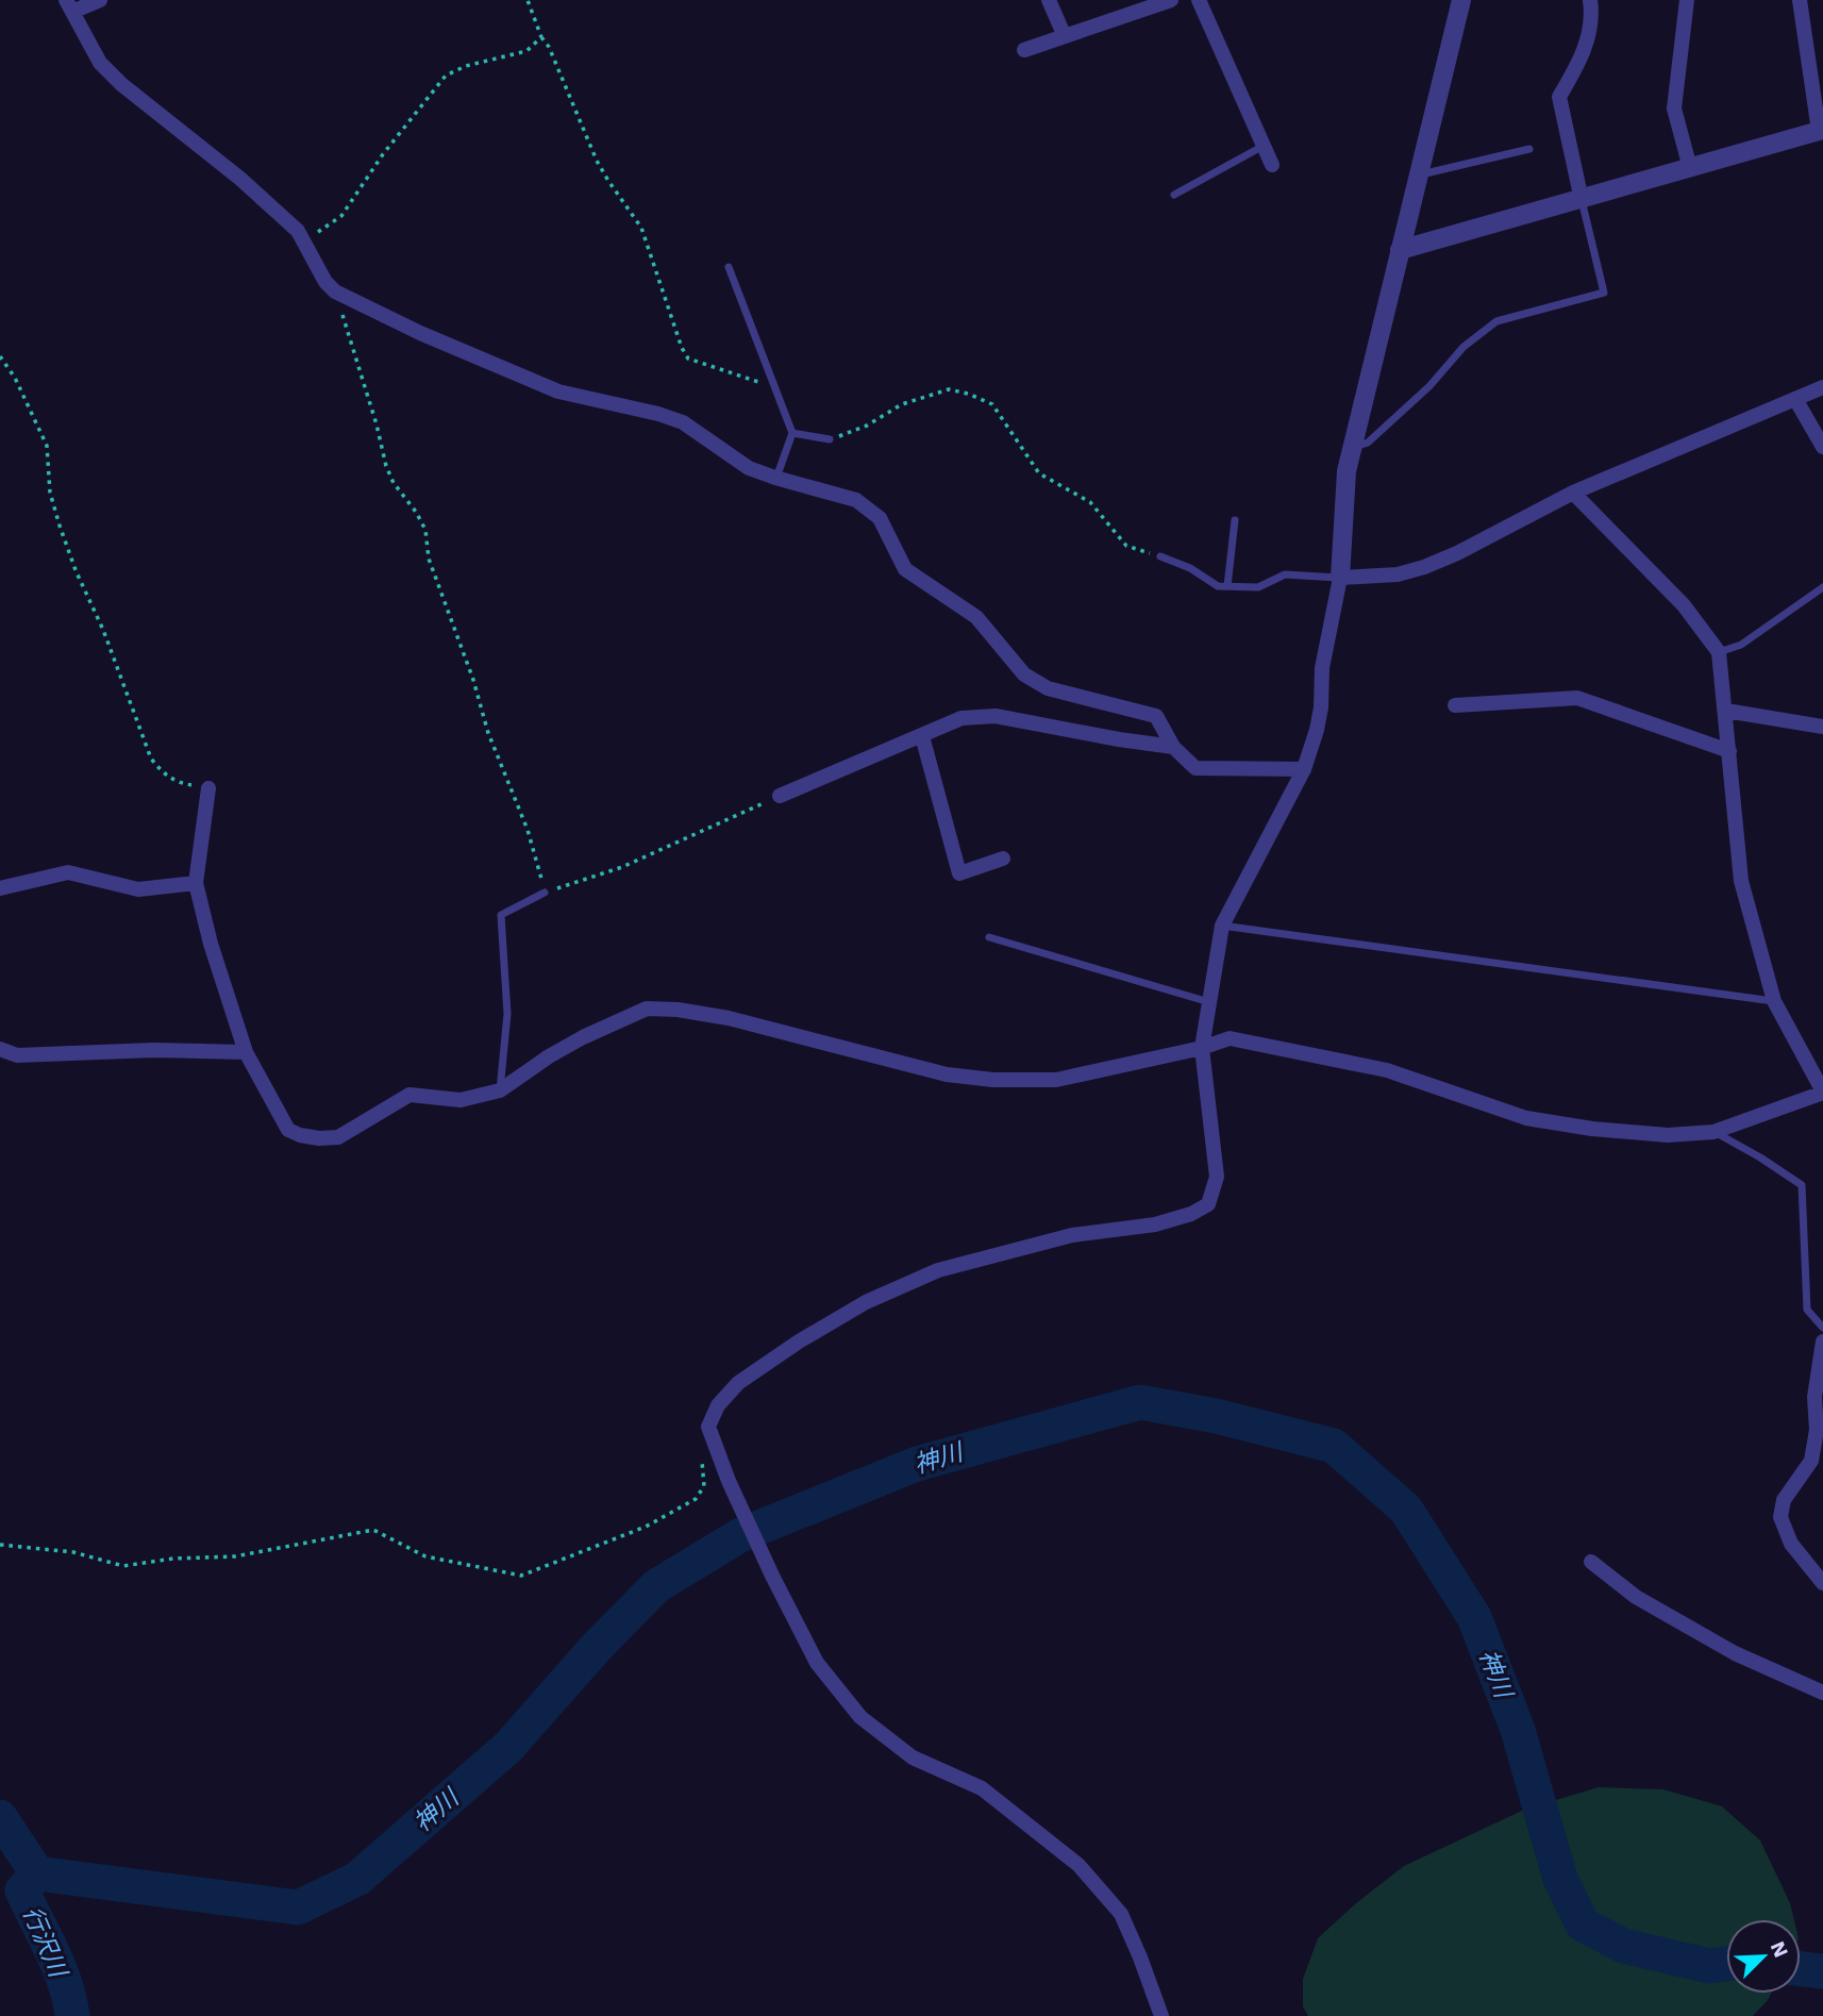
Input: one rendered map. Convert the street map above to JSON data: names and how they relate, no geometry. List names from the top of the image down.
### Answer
{
  "water": ["神川", "行沢川"],
  "north": "top right"
}
